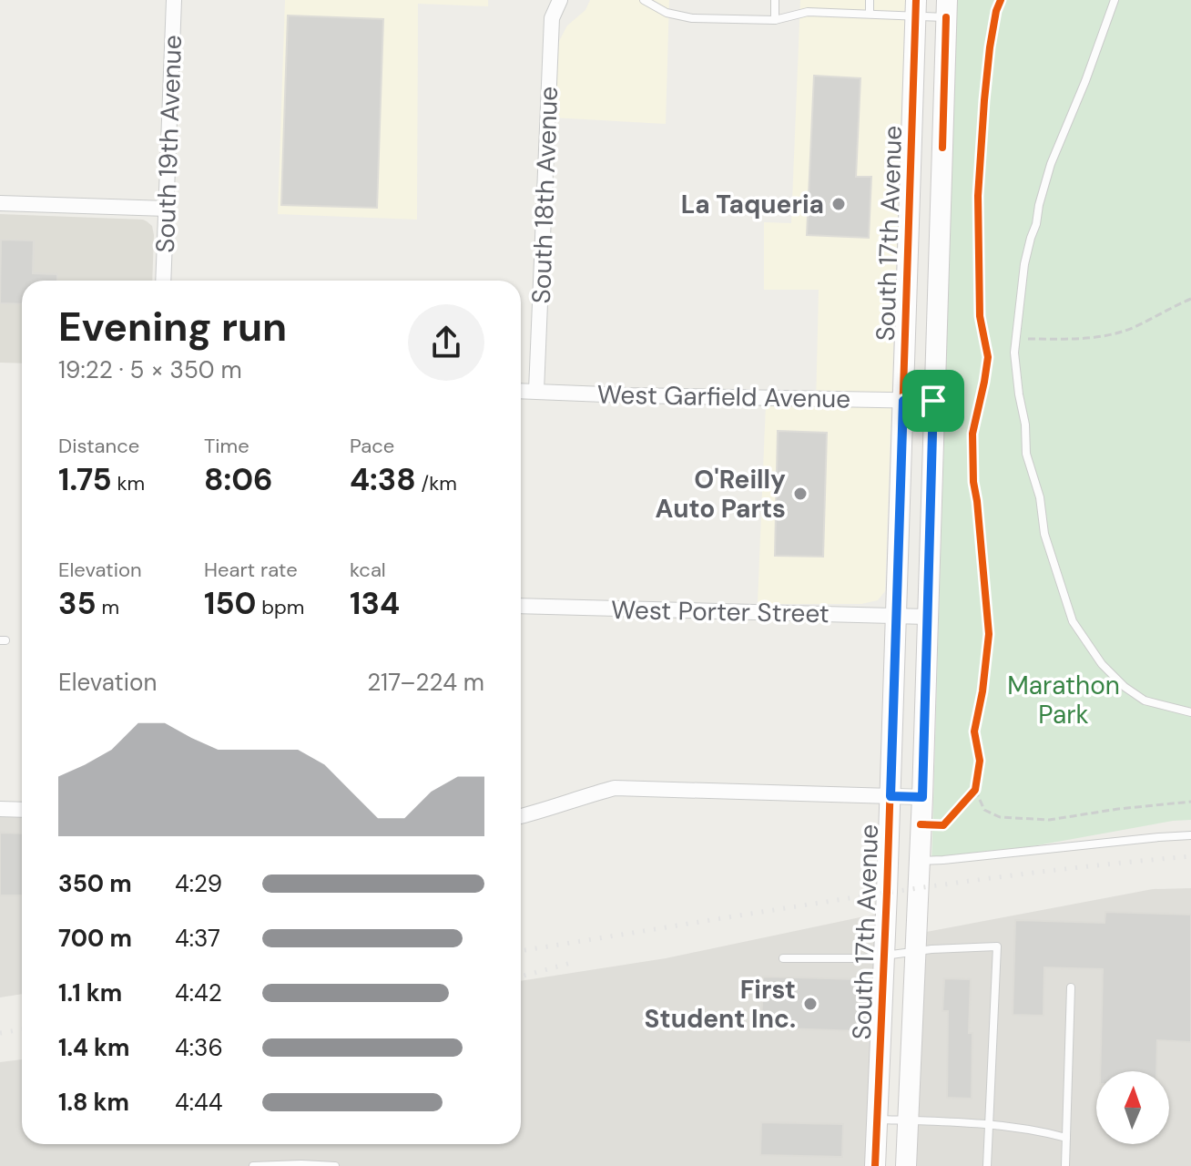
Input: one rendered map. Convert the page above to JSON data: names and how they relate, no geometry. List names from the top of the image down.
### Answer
{
  "streets": {
    "main road": ["South 17th Avenue"],
    "street": [
      "South 19th Avenue",
      "South 18th Avenue",
      "West Garfield Avenue",
      "West Porter Street"
    ]
  },
  "crossings": [
    ["South 18th Avenue", "West Garfield Avenue"],
    ["South 17th Avenue", "West Garfield Avenue"],
    ["South 17th Avenue", "West Porter Street"]
  ],
  "parks": ["Marathon Park"],
  "places": ["La Taqueria", "O'Reilly Auto Parts", "First Student Inc."],
  "north": "top",
  "page": {
    "heading": ["Evening run", "19:22 · 5 × 350 m"],
    "stats": [
      ["Distance", "1.75 km"],
      ["Time", "8:06"],
      ["Pace", "4:38 /km"],
      ["Elevation", "35 m"],
      ["Heart rate", "150 bpm"],
      ["kcal", "134"]
    ],
    "chart": ["Elevation", "217–224 m"],
    "list": [
      {
        "name": "350 m",
        "note": "4:29"
      },
      {
        "name": "700 m",
        "note": "4:37"
      },
      {
        "name": "1.1 km",
        "note": "4:42"
      },
      {
        "name": "1.4 km",
        "note": "4:36"
      },
      {
        "name": "1.8 km",
        "note": "4:44"
      }
    ]
  }
}
